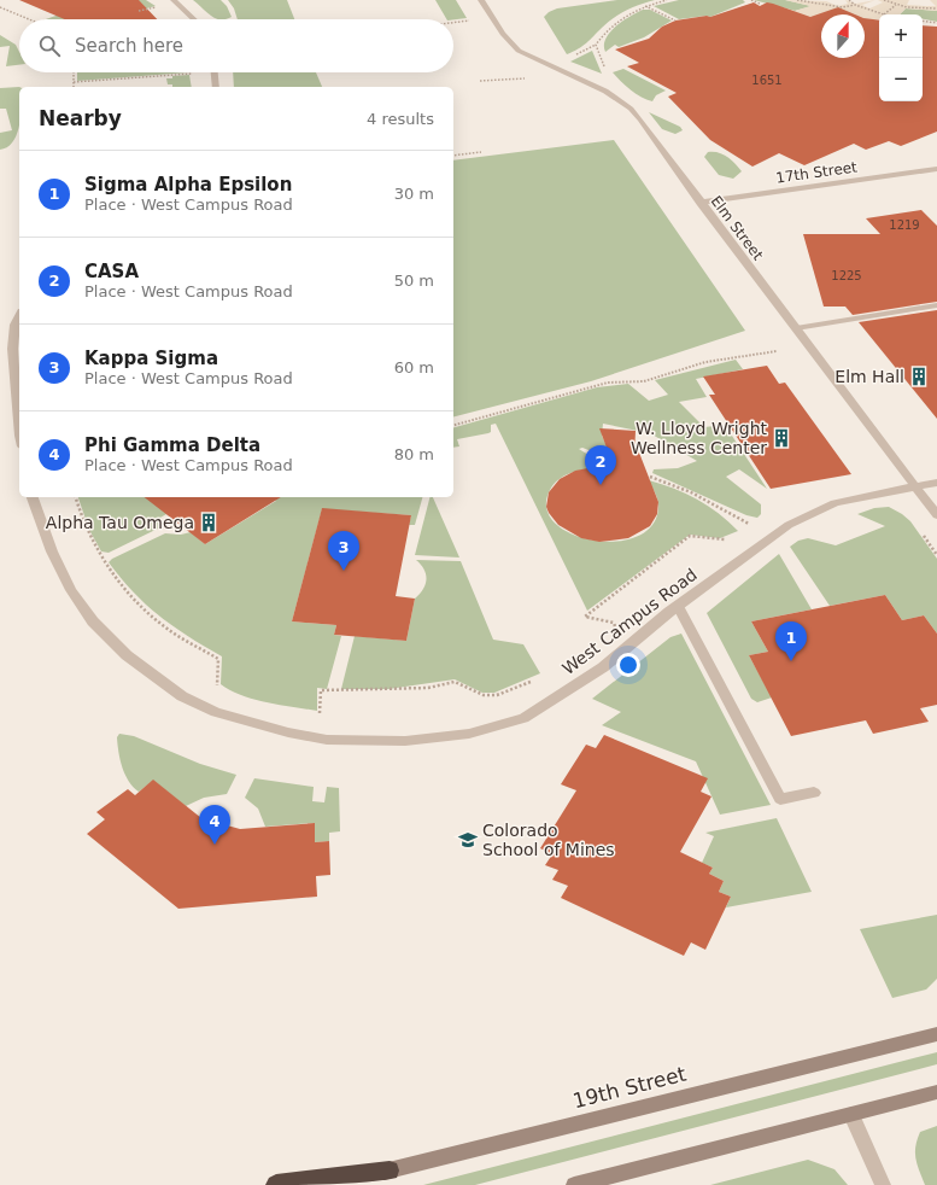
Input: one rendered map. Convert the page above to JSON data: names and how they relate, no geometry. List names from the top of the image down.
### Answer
{
  "streets": {
    "main road": ["19th Street"],
    "street": ["17th Street", "Elm Street", "West Campus Road"]
  },
  "crossings": [
    ["17th Street", "Elm Street"],
    ["Elm Street", "West Campus Road"]
  ],
  "places": {
    "building": ["Elm Hall", "W. Lloyd Wright Wellness Center", "Alpha Tau Omega"],
    "school or university": ["Colorado School of Mines"]
  },
  "house_numbers": ["1651", "1219", "1225"],
  "north": "top",
  "page": {
    "map_buttons": ["+", "−"],
    "search": "Search here",
    "heading": ["Nearby", "4 results"],
    "list": [
      {
        "mark": "1",
        "name": "Sigma Alpha Epsilon",
        "note": "Place · West Campus Road",
        "value": "30 m"
      },
      {
        "mark": "2",
        "name": "CASA",
        "note": "Place · West Campus Road",
        "value": "50 m"
      },
      {
        "mark": "3",
        "name": "Kappa Sigma",
        "note": "Place · West Campus Road",
        "value": "60 m"
      },
      {
        "mark": "4",
        "name": "Phi Gamma Delta",
        "note": "Place · West Campus Road",
        "value": "80 m"
      }
    ],
    "pins": [
      "2",
      "3",
      "1",
      "4"
    ]
  }
}
